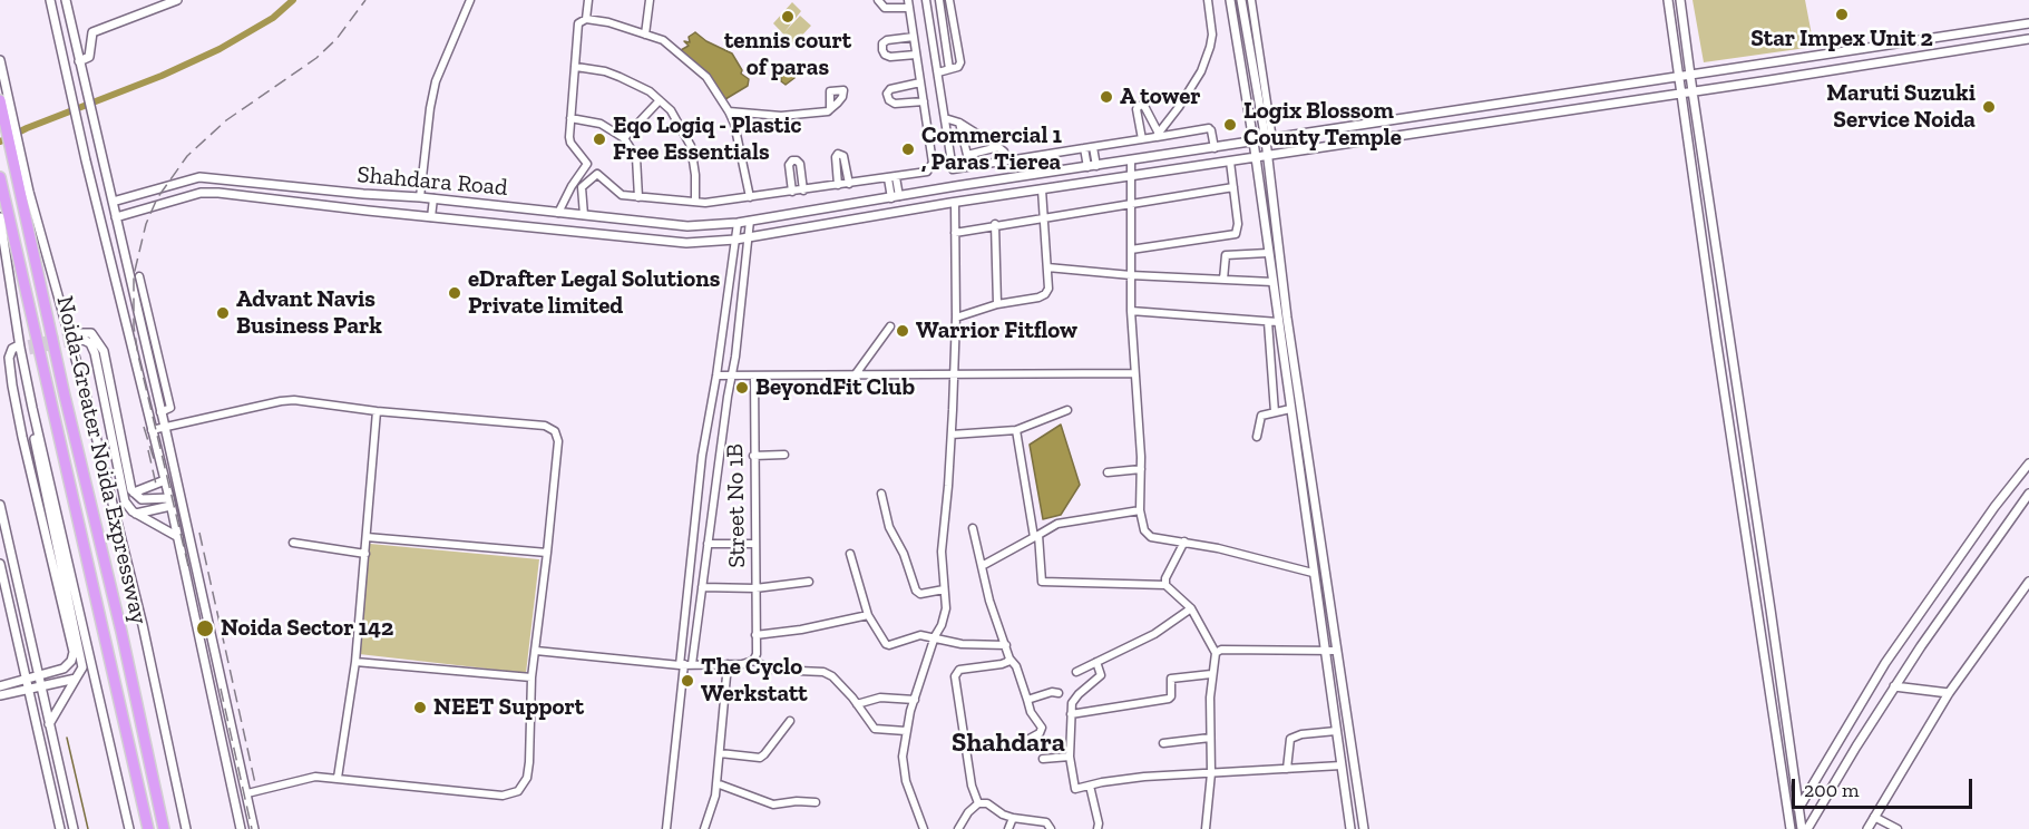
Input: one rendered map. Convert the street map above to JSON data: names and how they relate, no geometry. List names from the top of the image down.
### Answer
{
  "streets": {
    "highway": ["Noida-Greater Noida Expressway"],
    "street": ["Shahdara Road", "Street No 1B"]
  },
  "districts": ["Shahdara"],
  "places": [
    "Star Impex Unit 2",
    "tennis court of paras",
    "A tower",
    "Maruti Suzuki Service Noida",
    "Logix Blossom County Temple",
    "Eqo Logiq - Plastic Free Essentials",
    "Commercial 1 , Paras Tierea",
    "eDrafter Legal Solutions Private limited",
    "Advant Navis Business Park",
    "Warrior Fitflow",
    "BeyondFit Club",
    "Noida Sector 142",
    "The Cyclo Werkstatt",
    "NEET Support"
  ],
  "scale_bar": "200 m"
}
